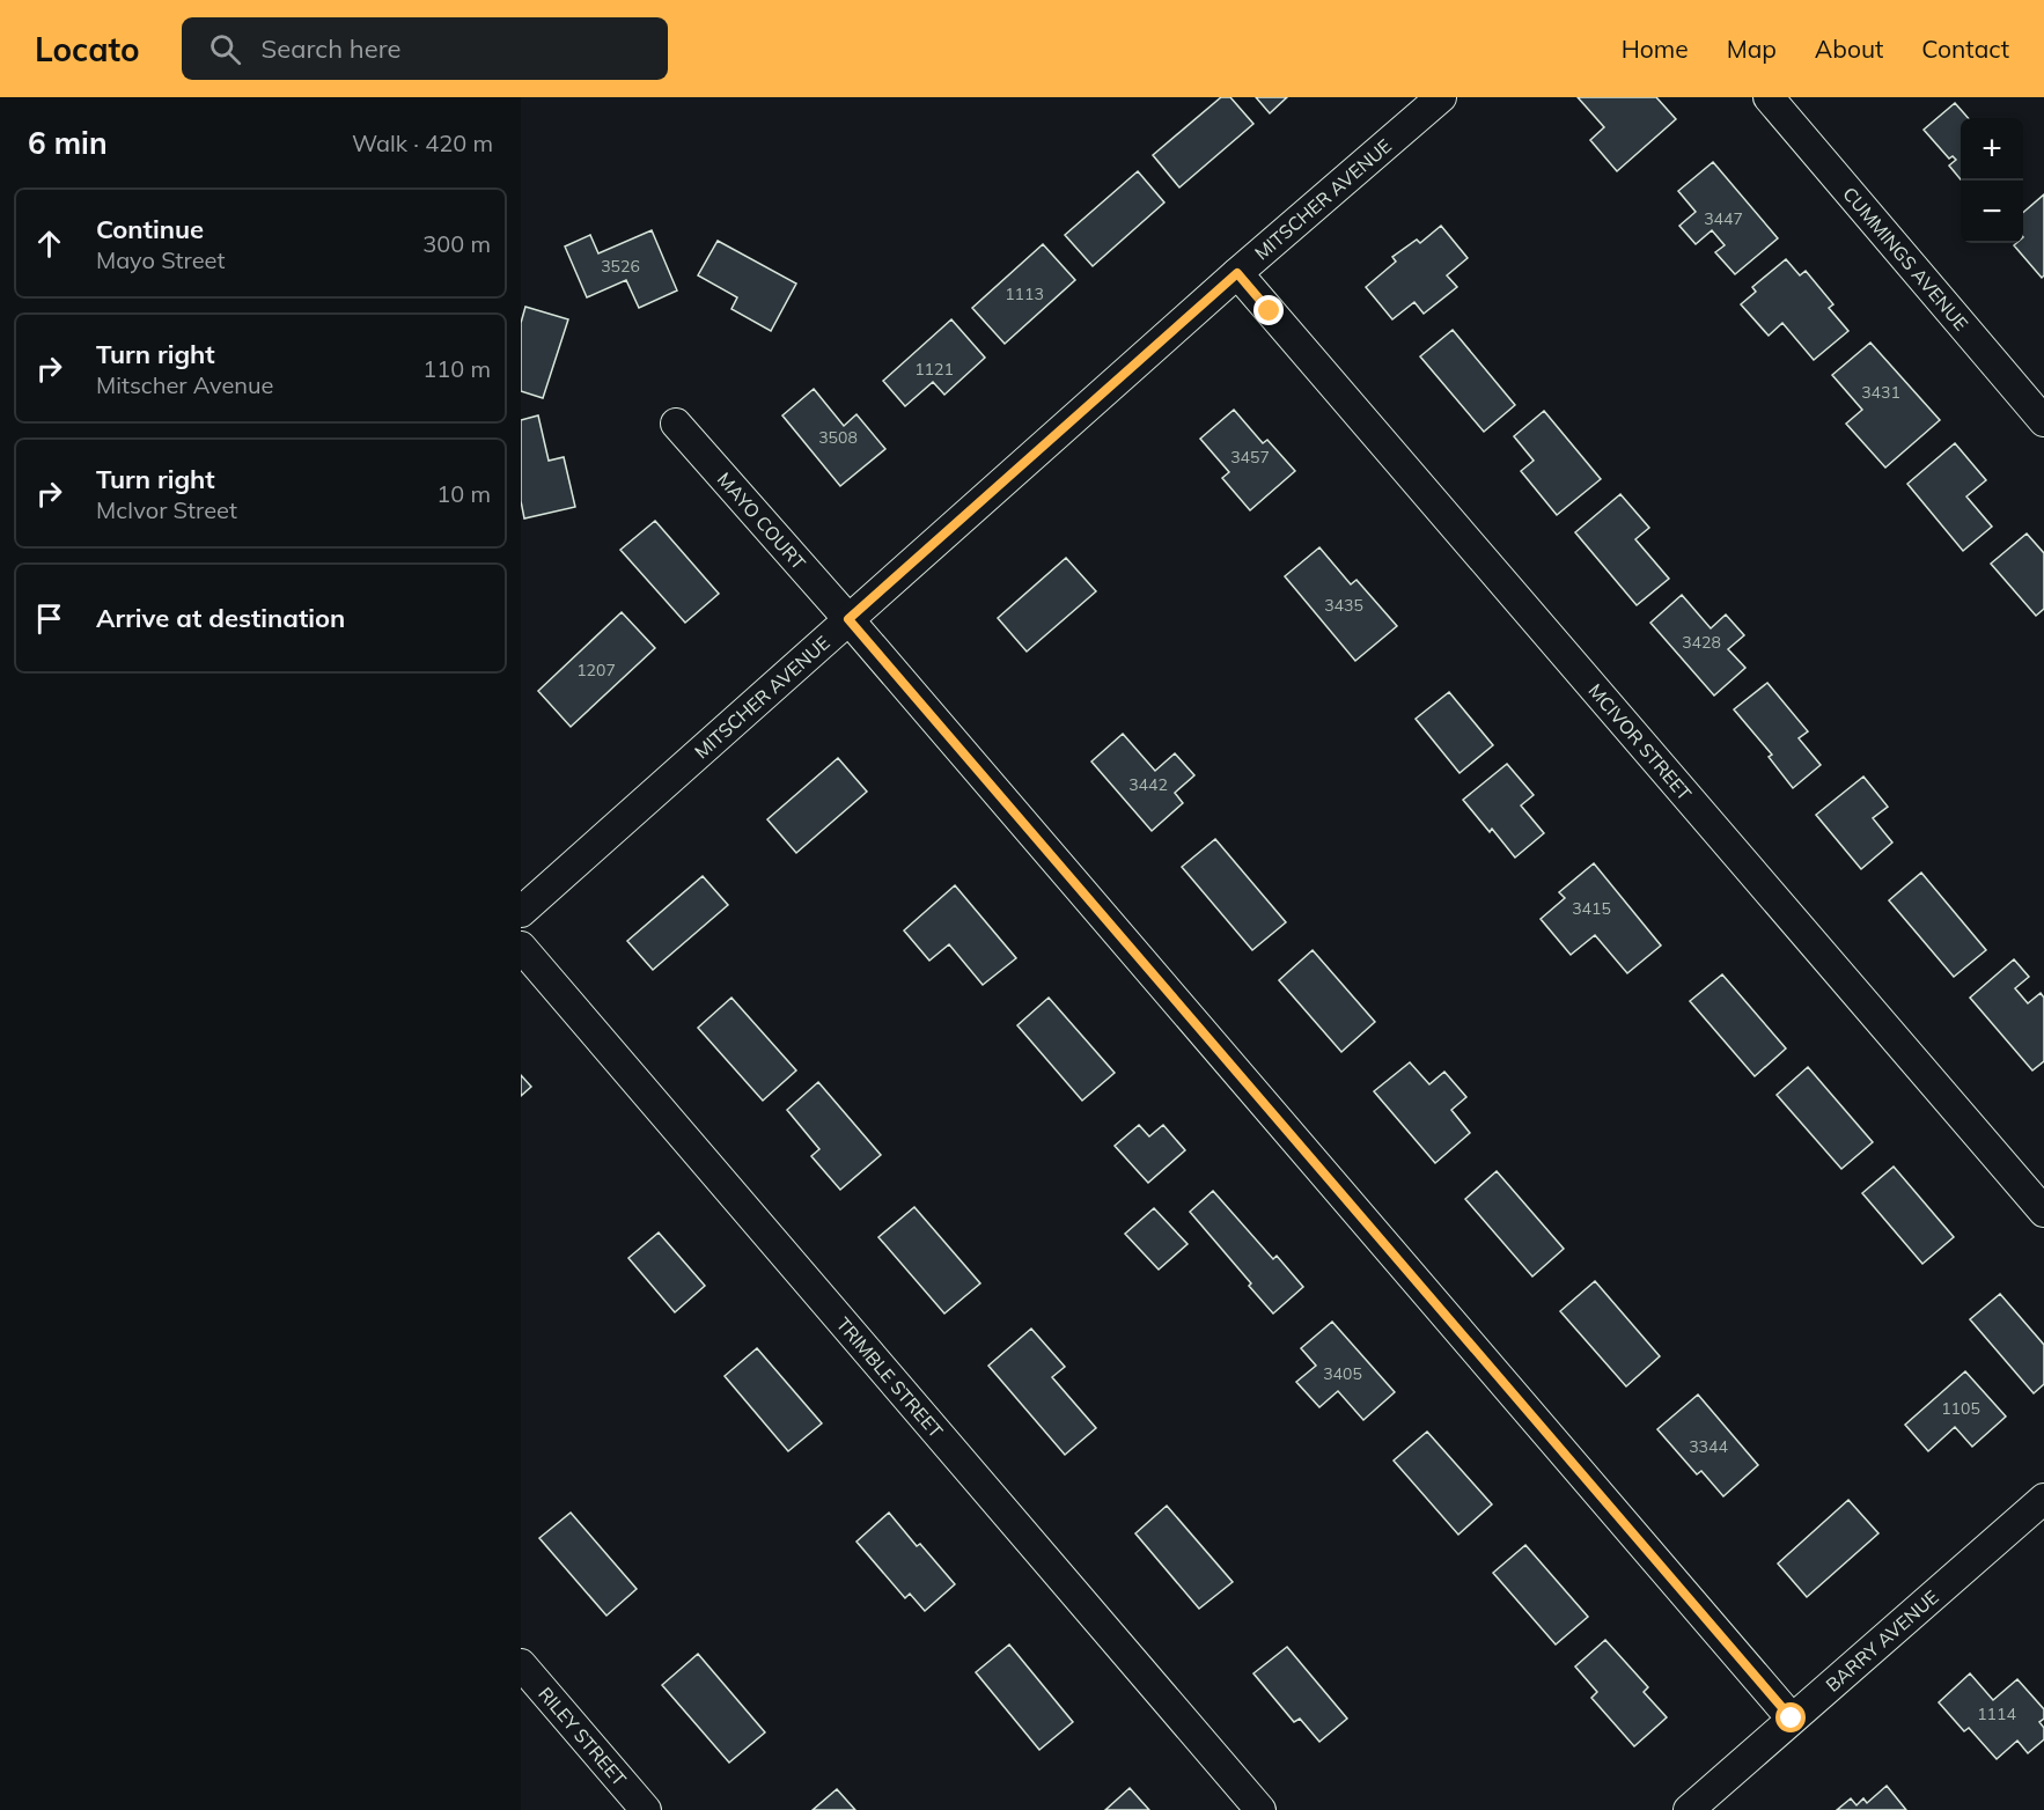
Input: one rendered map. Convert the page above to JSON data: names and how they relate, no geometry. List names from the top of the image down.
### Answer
{
  "streets": {
    "street": [
      "MITSCHER AVENUE",
      "CUMMINGS AVENUE",
      "MAYO COURT",
      "MCIVOR STREET",
      "TRIMBLE STREET",
      "BARRY AVENUE",
      "RILEY STREET"
    ]
  },
  "crossings": [
    ["MITSCHER AVENUE", "MAYO COURT"],
    ["MITSCHER AVENUE", "MCIVOR STREET"],
    ["MAYO COURT", "BARRY AVENUE"]
  ],
  "house_numbers": [
    "3447",
    "3526",
    "1113",
    "1121",
    "3431",
    "3508",
    "3457",
    "3435",
    "3428",
    "1207",
    "3442",
    "3415",
    "3405",
    "1105",
    "3344",
    "1114"
  ],
  "page": {
    "header": "Locato",
    "search": "Search here",
    "nav": [
      "Home",
      "Map",
      "About",
      "Contact"
    ],
    "heading": ["6 min", "Walk · 420 m"],
    "map_buttons": ["+", "−"],
    "list": [
      ["Continue", "Mayo Street", "300 m"],
      ["Turn right", "Mitscher Avenue", "110 m"],
      ["Turn right", "McIvor Street", "10 m"],
      "Arrive at destination"
    ]
  }
}
